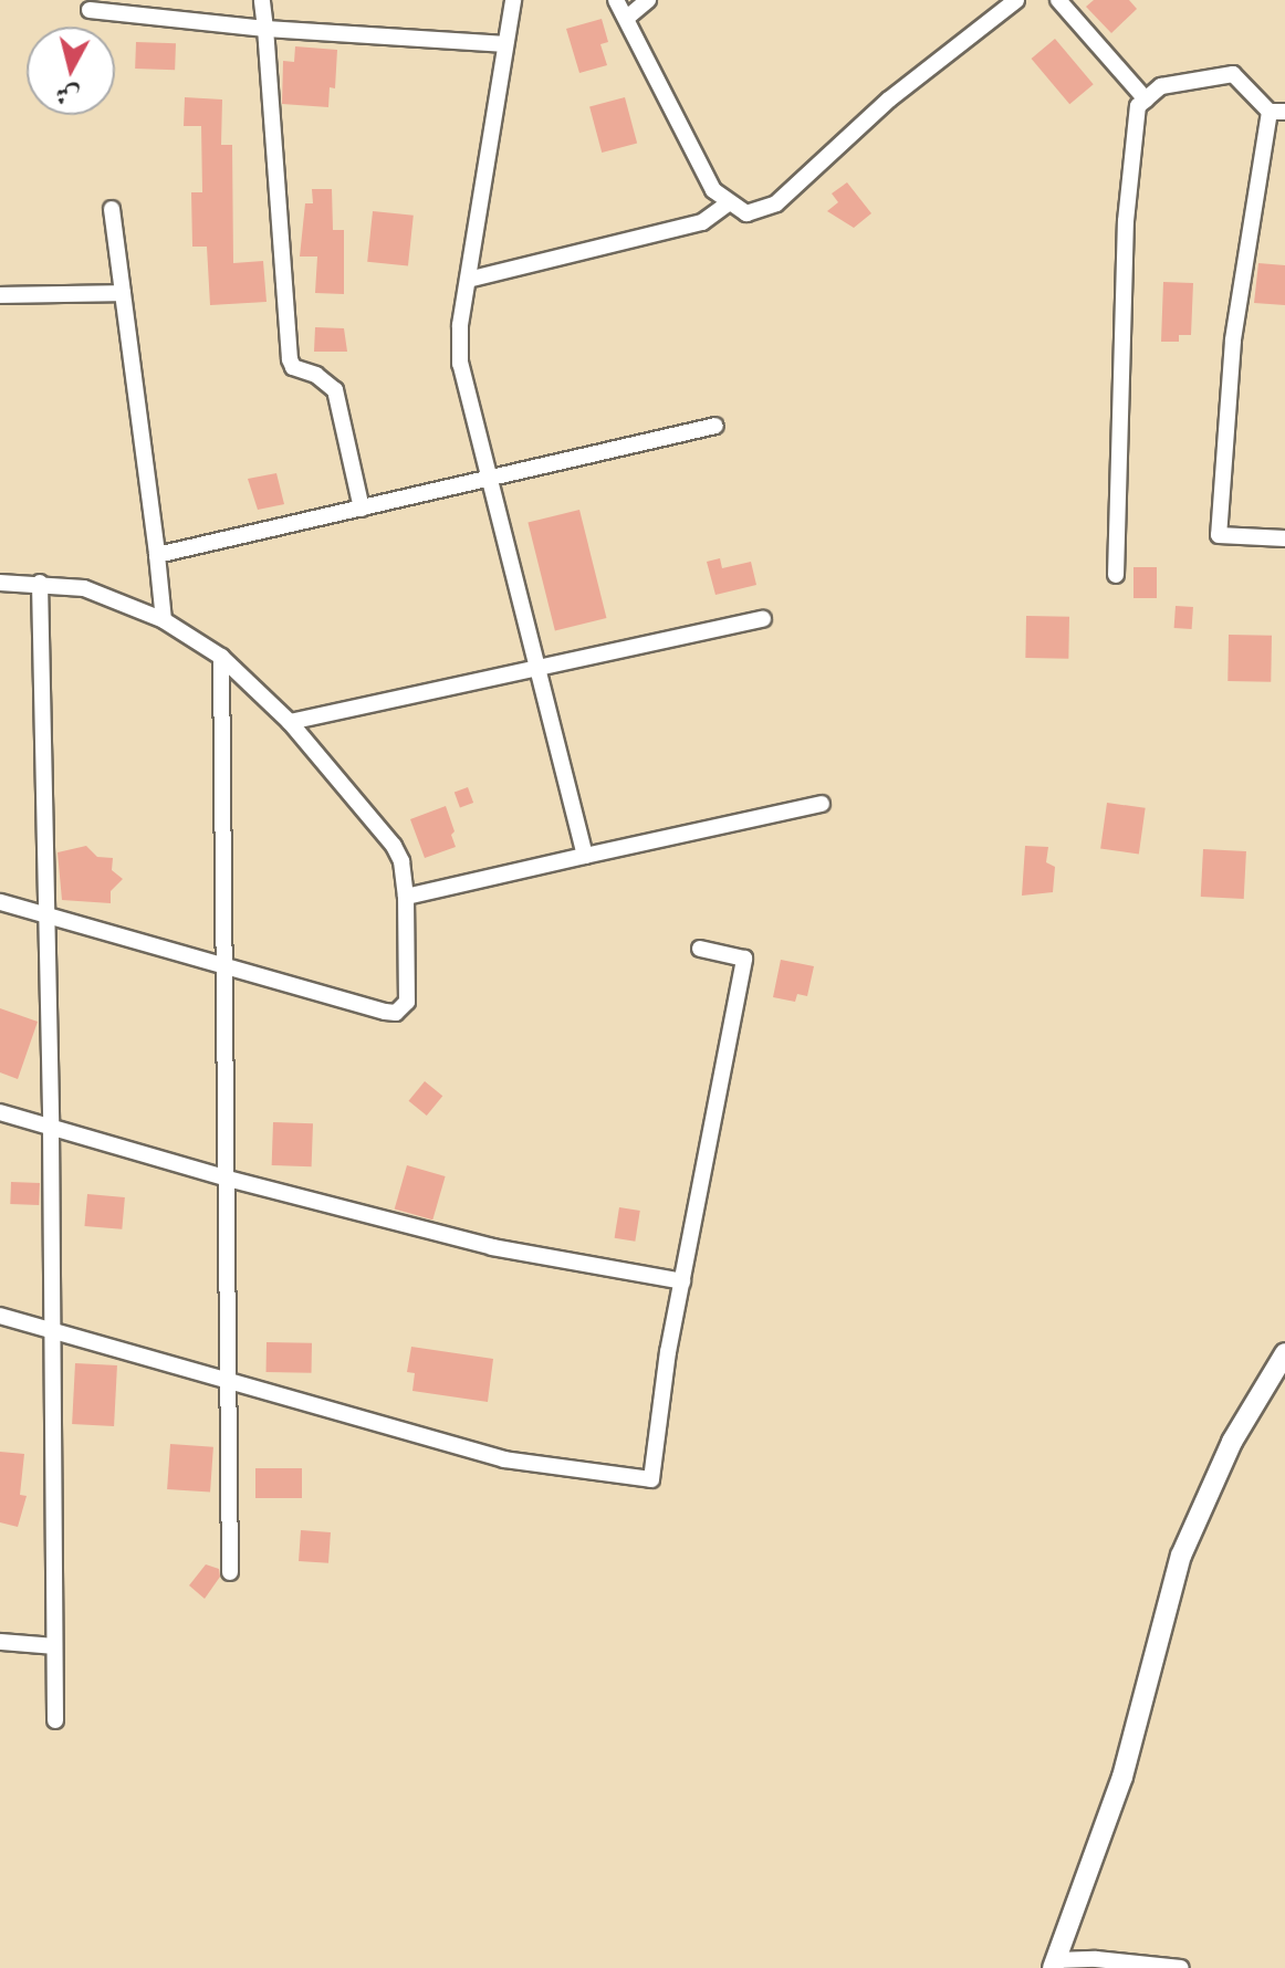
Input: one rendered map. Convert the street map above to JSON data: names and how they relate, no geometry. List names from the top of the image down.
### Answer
{
  "north": "bottom"
}
